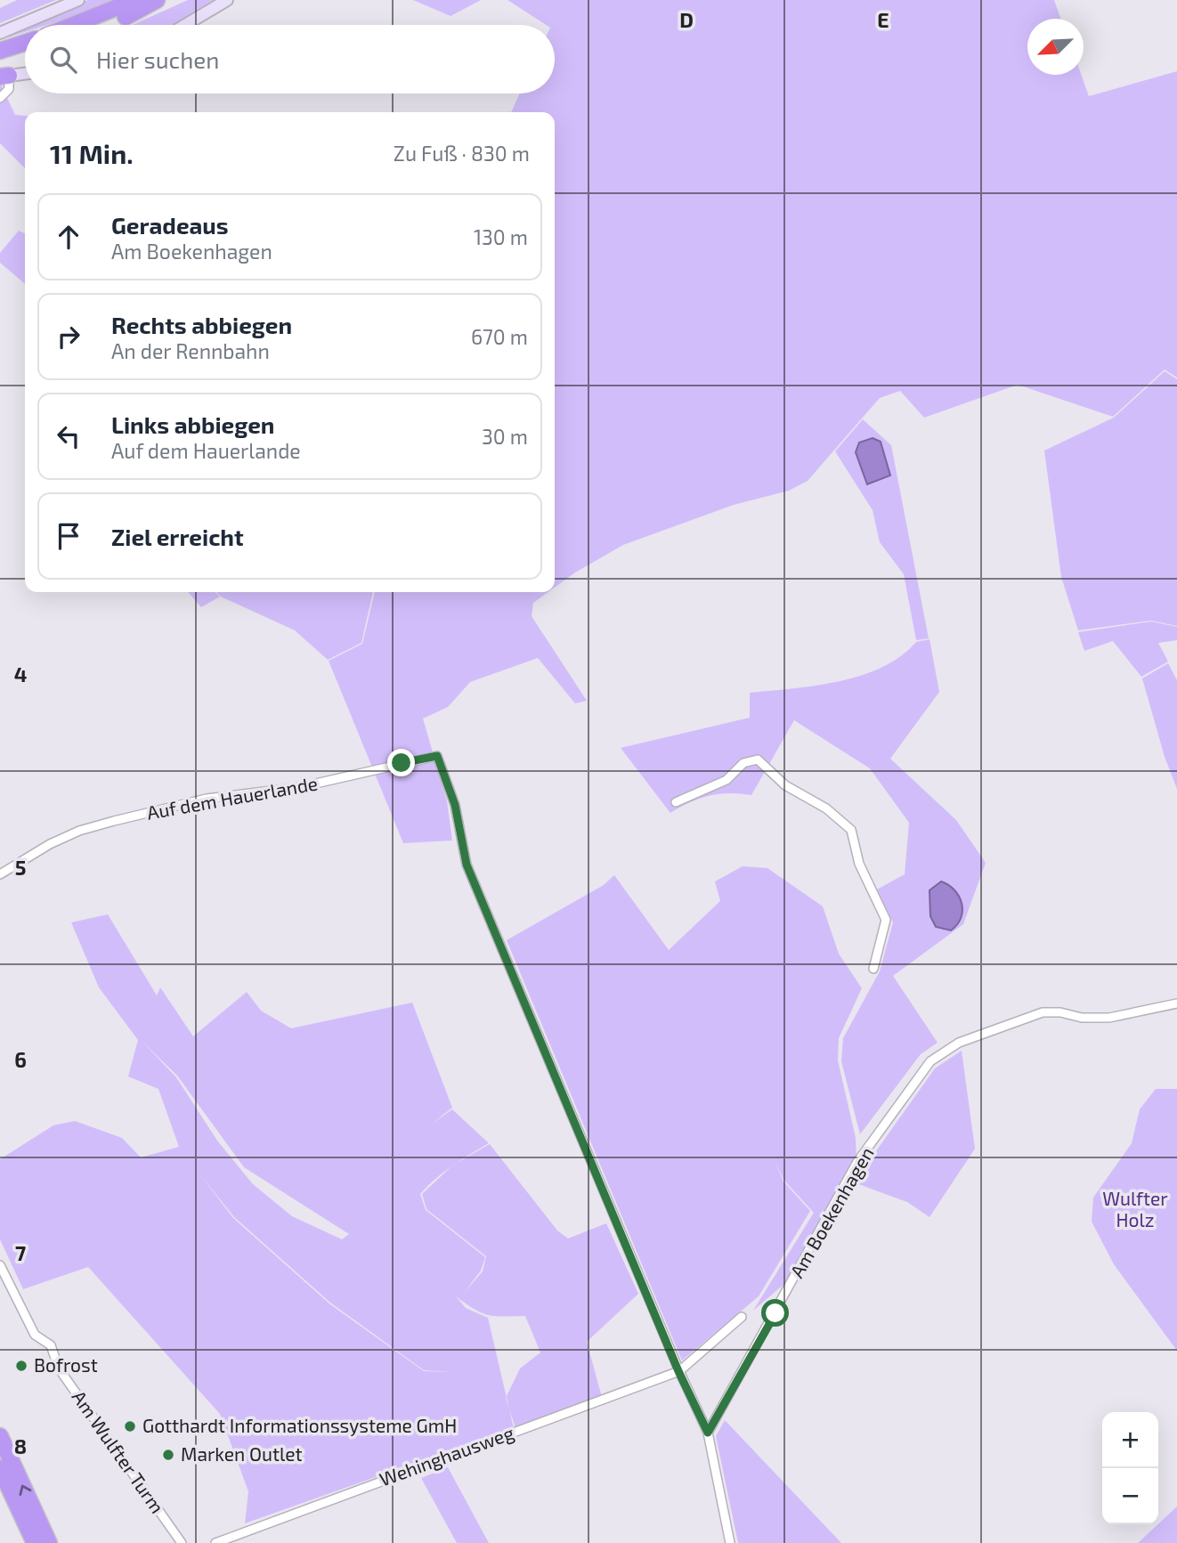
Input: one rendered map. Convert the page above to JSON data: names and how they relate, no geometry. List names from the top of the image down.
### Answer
{
  "streets": {
    "street": [
      "Auf dem Hauerlande",
      "Am Boekenhagen",
      "Am Wulfter Turm",
      "Wehinghausweg"
    ]
  },
  "crossings": [
    ["Auf dem Hauerlande", "Wehinghausweg"]
  ],
  "parks": ["Wulfter Holz"],
  "places": ["Bofrost", "Gotthardt Informationssysteme GmH", "Marken Outlet"],
  "north": "bottom left",
  "page": {
    "search": "Hier suchen",
    "heading": ["11 Min.", "Zu Fuß · 830 m"],
    "list": [
      ["Geradeaus", "Am Boekenhagen", "130 m"],
      ["Rechts abbiegen", "An der Rennbahn", "670 m"],
      ["Links abbiegen", "Auf dem Hauerlande", "30 m"],
      "Ziel erreicht"
    ],
    "map_buttons": ["+", "−"]
  },
  "grid": {
    "columns": ["D", "E"],
    "rows": [
      "4",
      "5",
      "6",
      "7",
      "8"
    ]
  }
}
